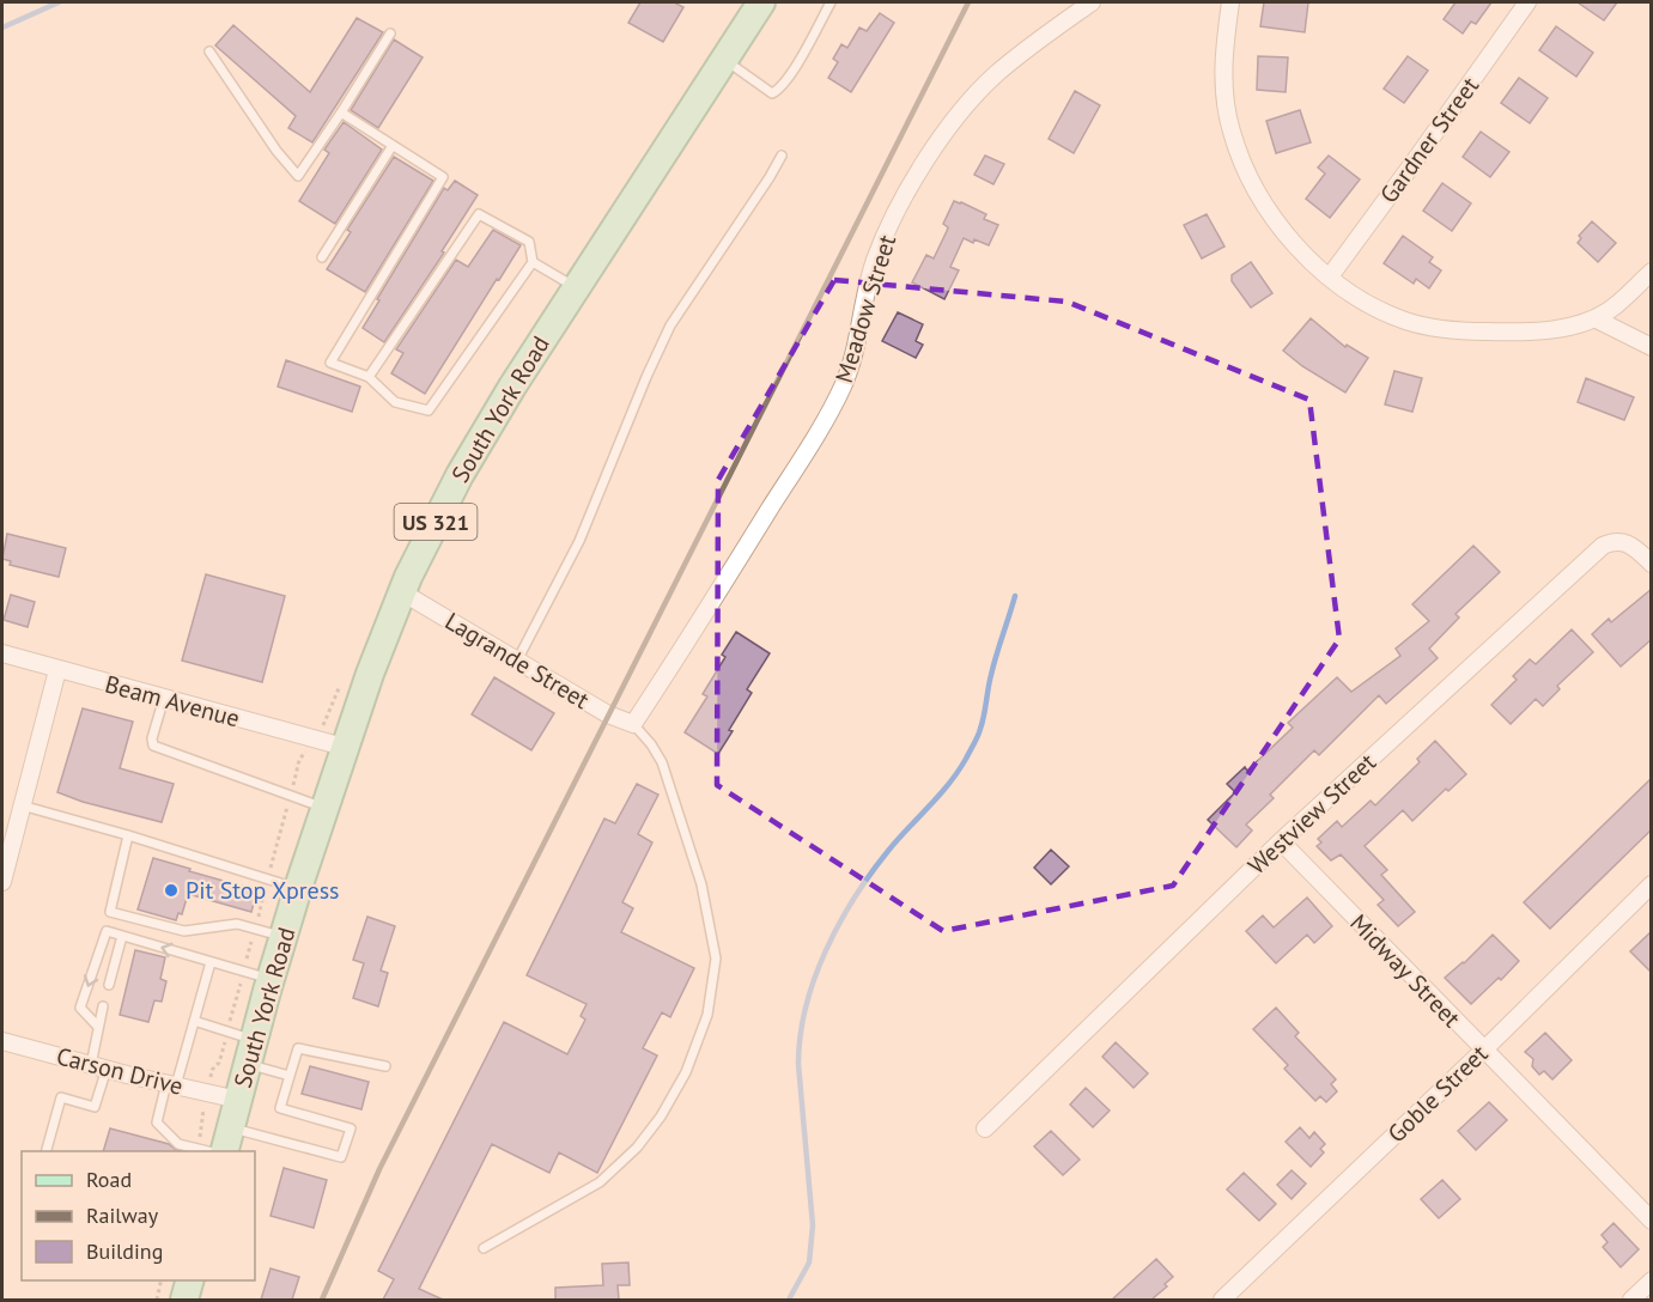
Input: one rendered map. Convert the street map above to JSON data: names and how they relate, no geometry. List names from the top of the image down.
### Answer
{
  "streets": {
    "main road": ["South York Road", "US 321"],
    "street": [
      "Gardner Street",
      "Meadow Street",
      "Lagrande Street",
      "Beam Avenue",
      "Westview Street",
      "Midway Street",
      "Carson Drive",
      "Goble Street"
    ]
  },
  "crossings": [
    ["Meadow Street", "Lagrande Street"],
    ["South York Road", "US 321"],
    ["South York Road", "Lagrande Street"],
    ["South York Road", "Beam Avenue"],
    ["South York Road", "Carson Drive"],
    ["US 321", "Carson Drive"],
    ["Westview Street", "Midway Street"],
    ["Midway Street", "Goble Street"]
  ],
  "places": ["Pit Stop Xpress"],
  "legend": ["Road", "Railway", "Building"]
}
